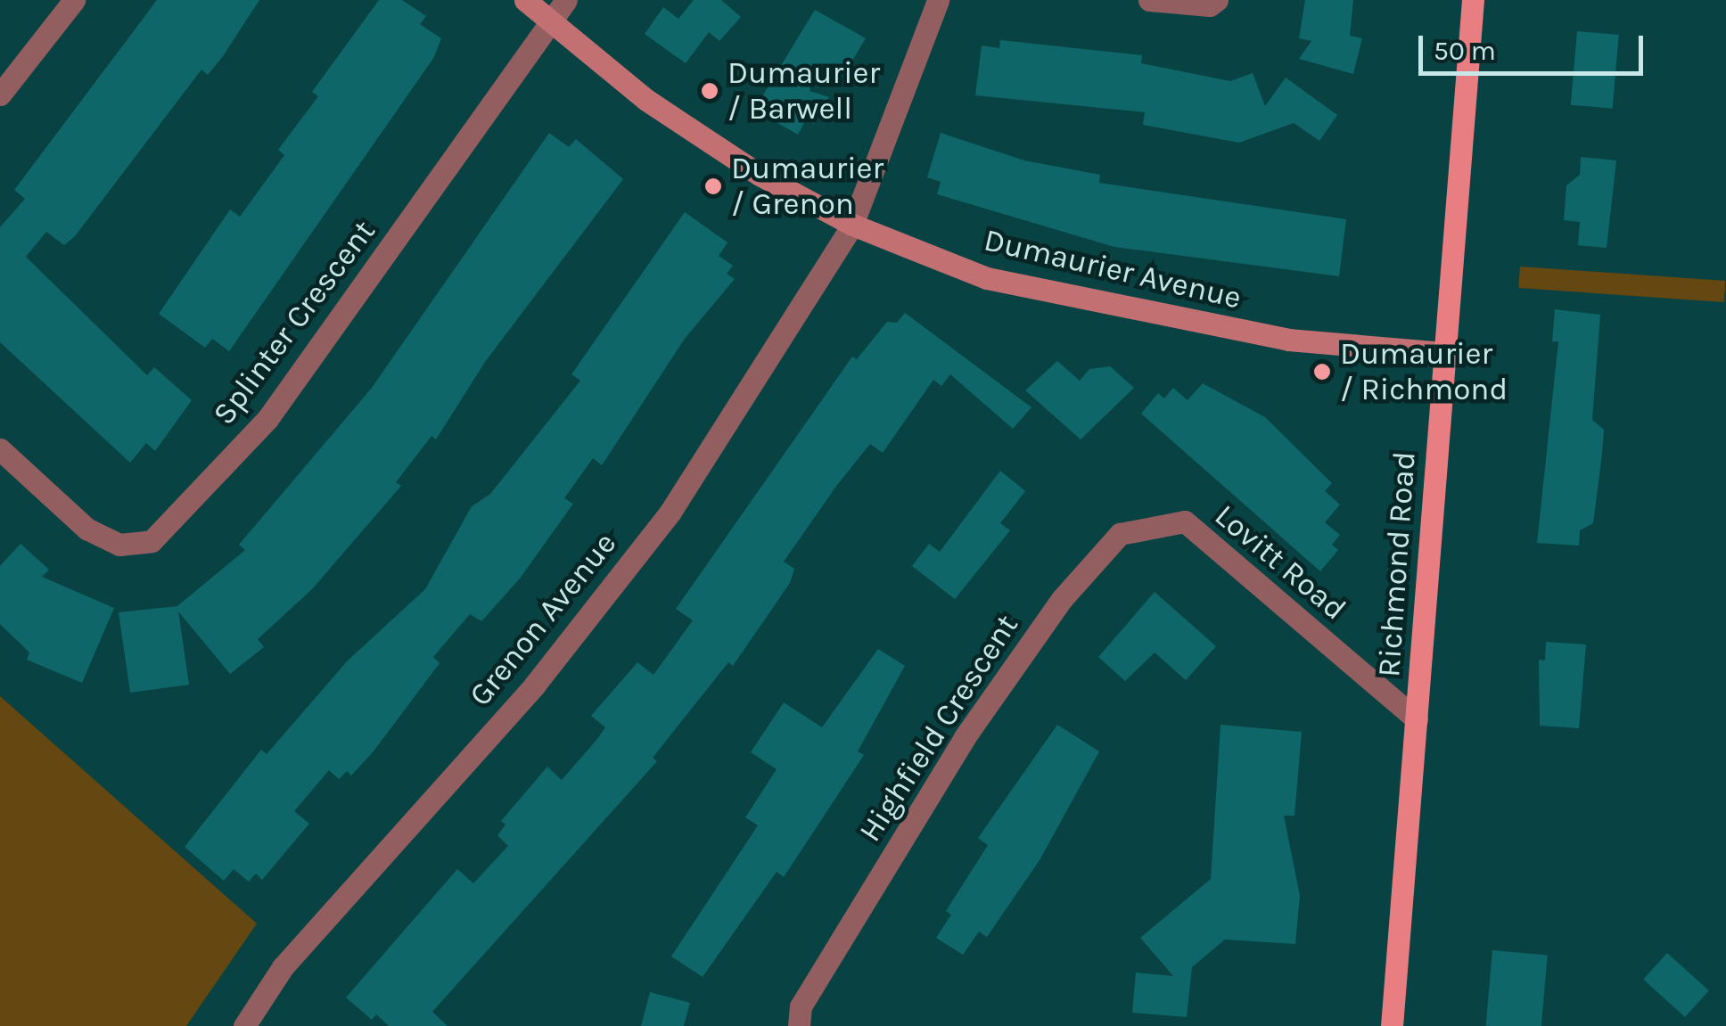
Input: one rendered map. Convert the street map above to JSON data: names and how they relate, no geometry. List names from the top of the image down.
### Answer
{
  "streets": {
    "main road": ["Richmond Road"],
    "street": [
      "Dumaurier Avenue",
      "Splinter Crescent",
      "Lovitt Road",
      "Grenon Avenue",
      "Highfield Crescent"
    ]
  },
  "crossings": [
    ["Dumaurier Avenue", "Splinter Crescent"],
    ["Dumaurier Avenue", "Richmond Road"],
    ["Dumaurier Avenue", "Grenon Avenue"],
    ["Lovitt Road", "Richmond Road"],
    ["Lovitt Road", "Highfield Crescent"]
  ],
  "places": ["Dumaurier / Barwell", "Dumaurier / Grenon", "Dumaurier / Richmond"],
  "scale_bar": "50 m"
}
